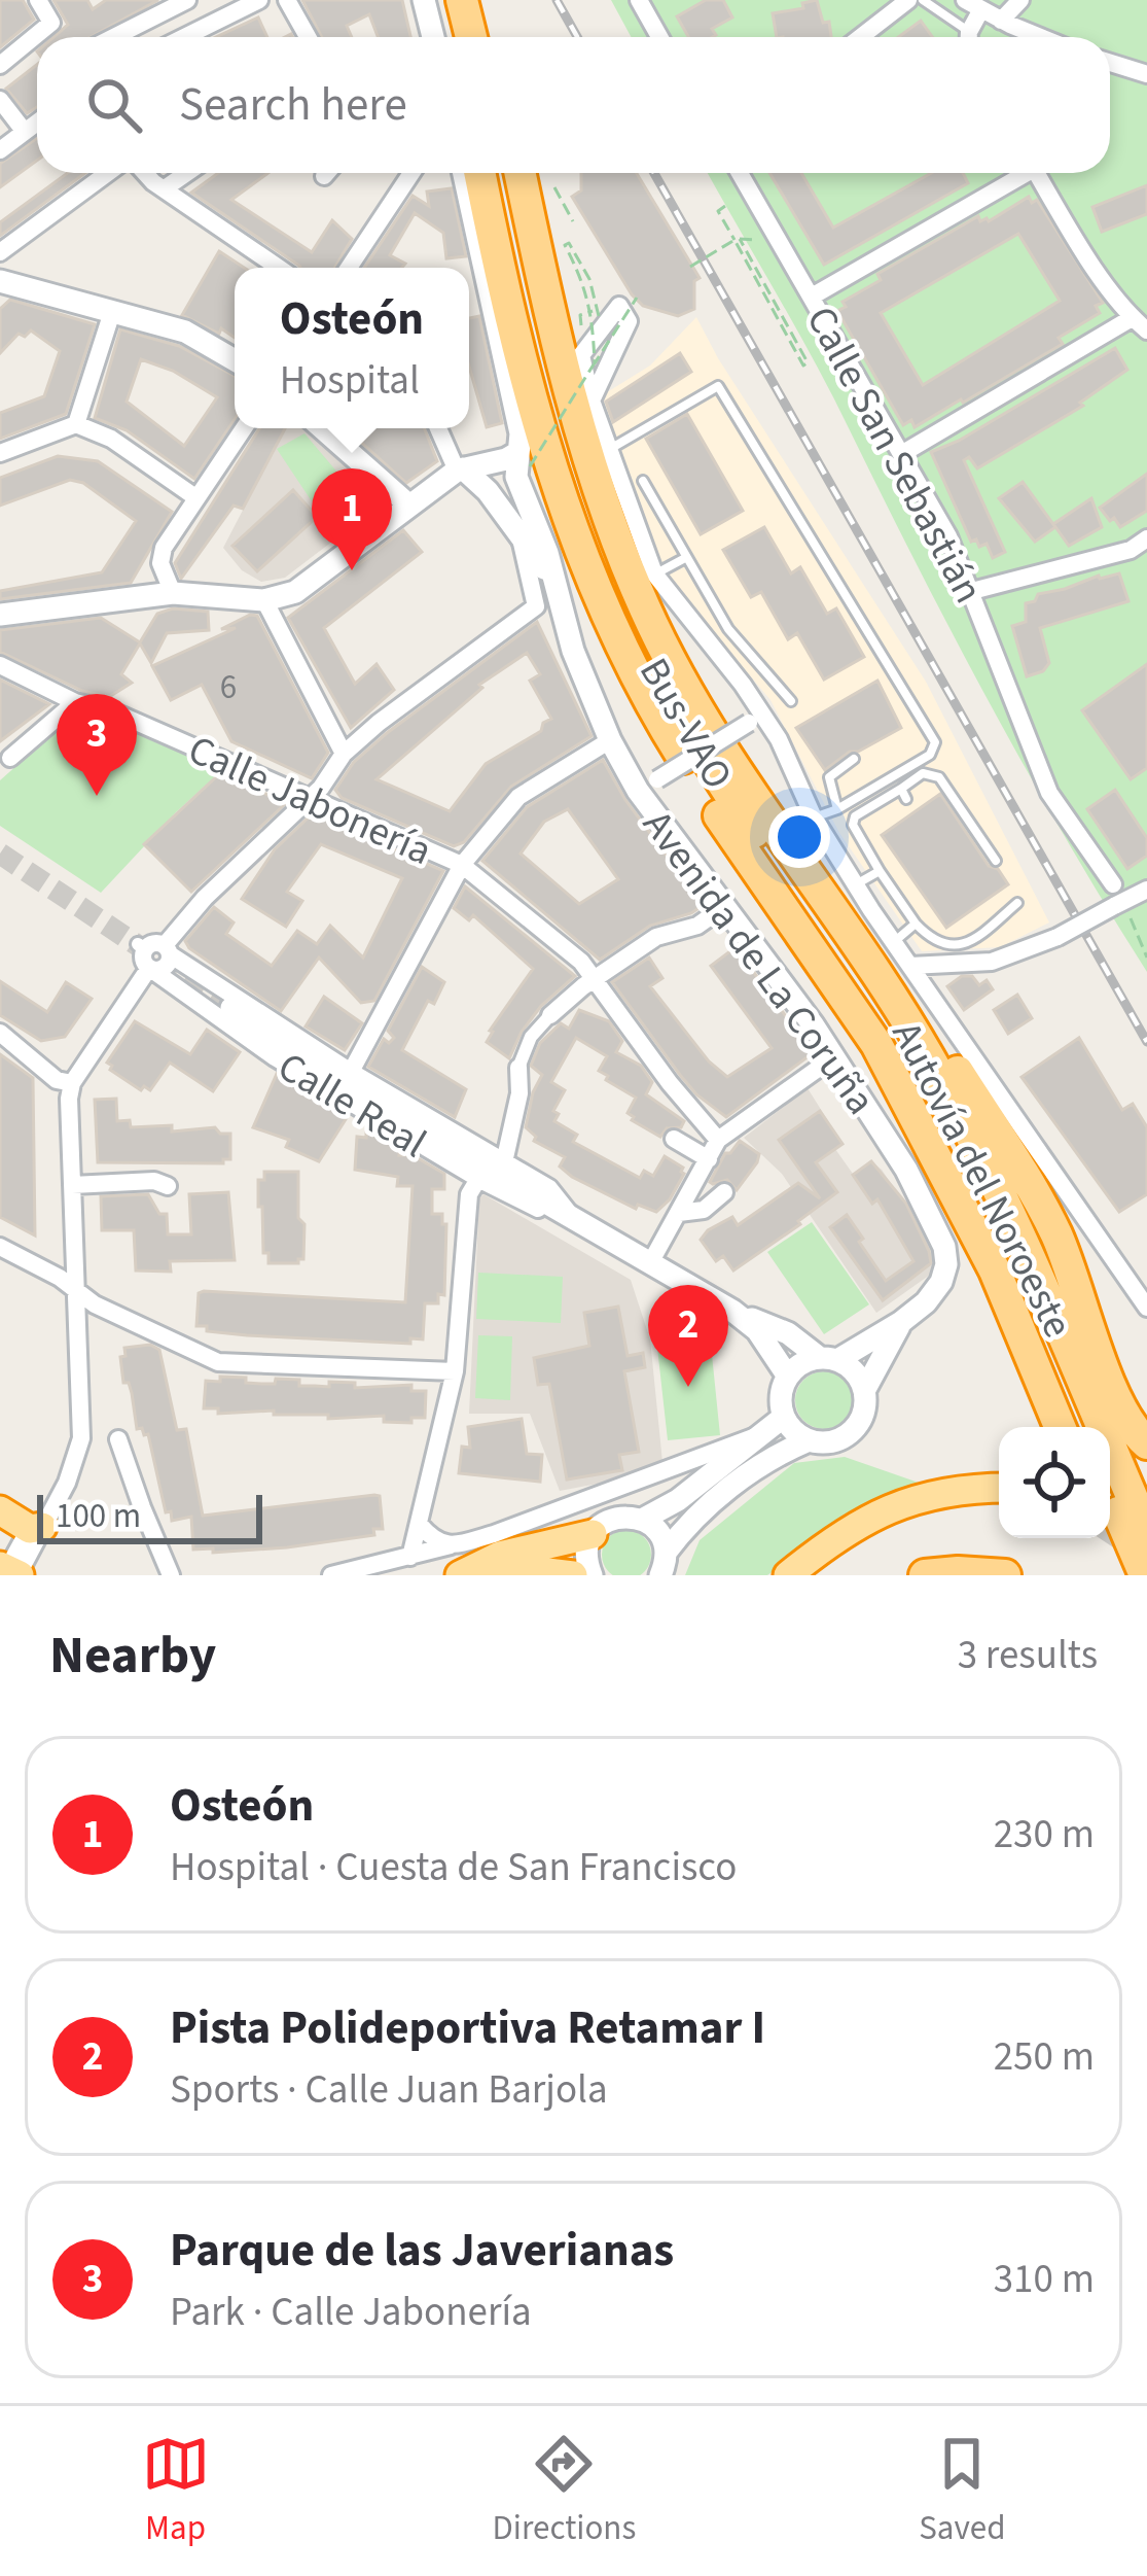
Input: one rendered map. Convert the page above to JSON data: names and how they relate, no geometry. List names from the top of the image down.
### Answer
{
  "streets": {
    "highway": ["Bus-VAO", "Autovía del Noroeste"],
    "street": [
      "Calle San Sebastián",
      "Calle Jabonería",
      "Avenida de La Coruña",
      "Calle Real"
    ]
  },
  "crossings": [
    ["Avenida de La Coruña", "Calle Real"]
  ],
  "house_numbers": ["6"],
  "scale_bar": "100 m",
  "page": {
    "search": "Search here",
    "popup": ["Osteón", "Hospital"],
    "pins": ["1", "3", "2"],
    "scale": "100 m",
    "heading": ["Nearby", "3 results"],
    "list": [
      {
        "mark": "1",
        "name": "Osteón",
        "note": "Hospital · Cuesta de San Francisco",
        "value": "230 m"
      },
      {
        "mark": "2",
        "name": "Pista Polideportiva Retamar I",
        "note": "Sports · Calle Juan Barjola",
        "value": "250 m"
      },
      {
        "mark": "3",
        "name": "Parque de las Javerianas",
        "note": "Park · Calle Jabonería",
        "value": "310 m"
      }
    ],
    "nav": ["Map", "Directions", "Saved"]
  }
}
